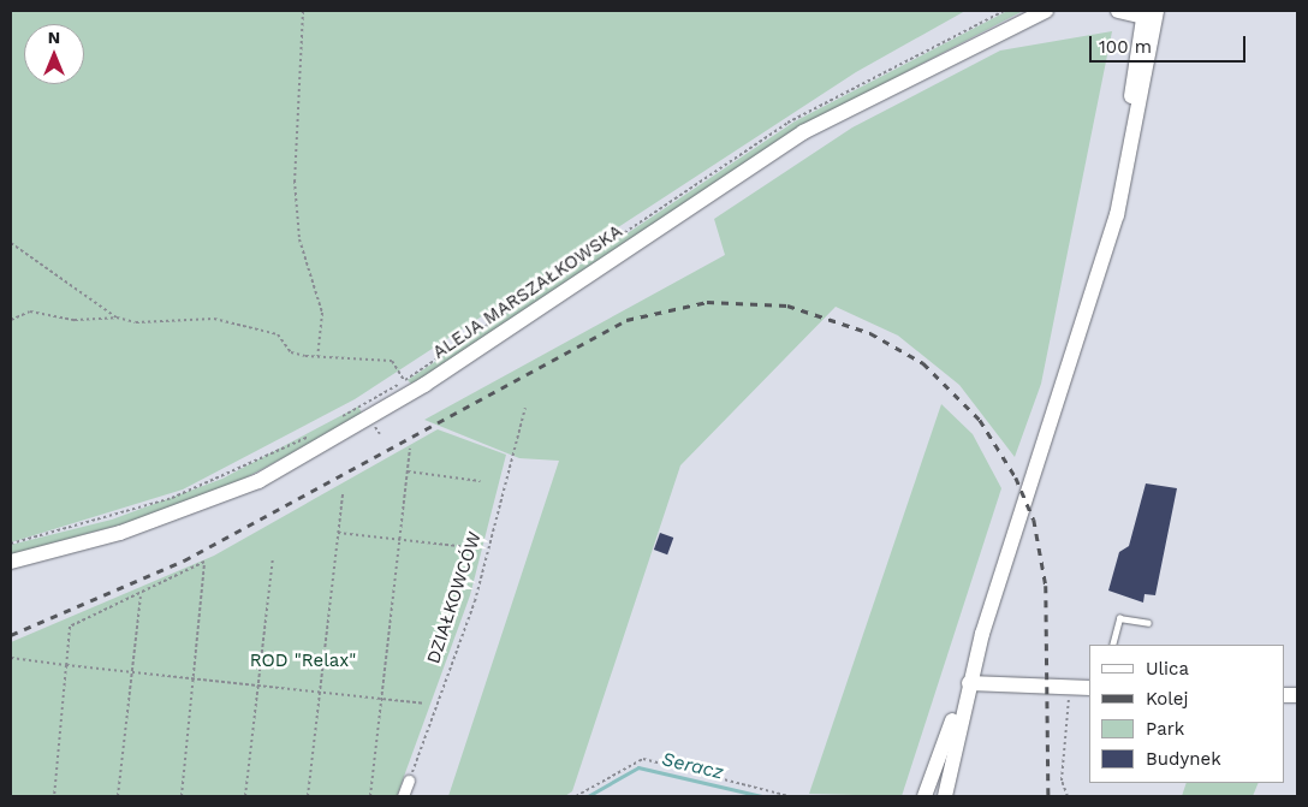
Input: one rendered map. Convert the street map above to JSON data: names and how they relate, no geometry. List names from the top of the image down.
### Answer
{
  "streets": {
    "main road": ["ALEJA MARSZAŁKOWSKA"],
    "path": ["DZIAŁKOWCÓW"]
  },
  "water": ["Seracz"],
  "parks": ["ROD \"Relax\""],
  "legend": [
    "Ulica",
    "Kolej",
    "Park",
    "Budynek"
  ],
  "scale_bar": "100 m",
  "north": "top"
}
